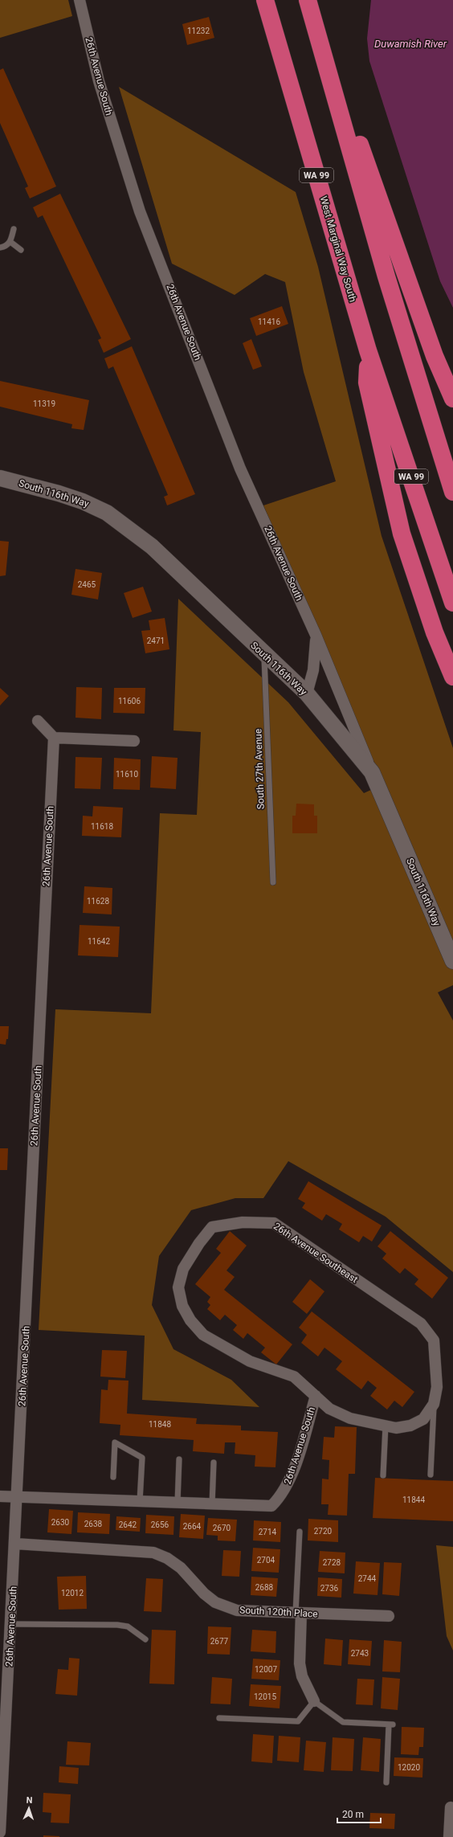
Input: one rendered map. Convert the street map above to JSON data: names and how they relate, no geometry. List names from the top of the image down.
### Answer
{
  "streets": {
    "highway": ["WA 99", "West Marginal Way South"],
    "street": [
      "26th Avenue South",
      "South 116th Way",
      "26th Avenue Southeast",
      "South 120th Place"
    ],
    "lane": ["South 27th Avenue"]
  },
  "crossings": [
    ["26th Avenue South", "South 116th Way"],
    ["26th Avenue South", "26th Avenue Southeast"],
    ["26th Avenue South", "South 120th Place"],
    ["WA 99", "West Marginal Way South"],
    ["South 116th Way", "South 27th Avenue"]
  ],
  "water": ["Duwamish River"],
  "house_numbers": [
    "11232",
    "11416",
    "11319",
    "2465",
    "2471",
    "11606",
    "11610",
    "11618",
    "11628",
    "11642",
    "11848",
    "11844",
    "2630",
    "2638",
    "2642",
    "2656",
    "2664",
    "2670",
    "2720",
    "2714",
    "2704",
    "2728",
    "2744",
    "2688",
    "2736",
    "12012",
    "2677",
    "2743",
    "12007",
    "12015",
    "12020"
  ],
  "scale_bar": "20 m",
  "north": "top"
}
